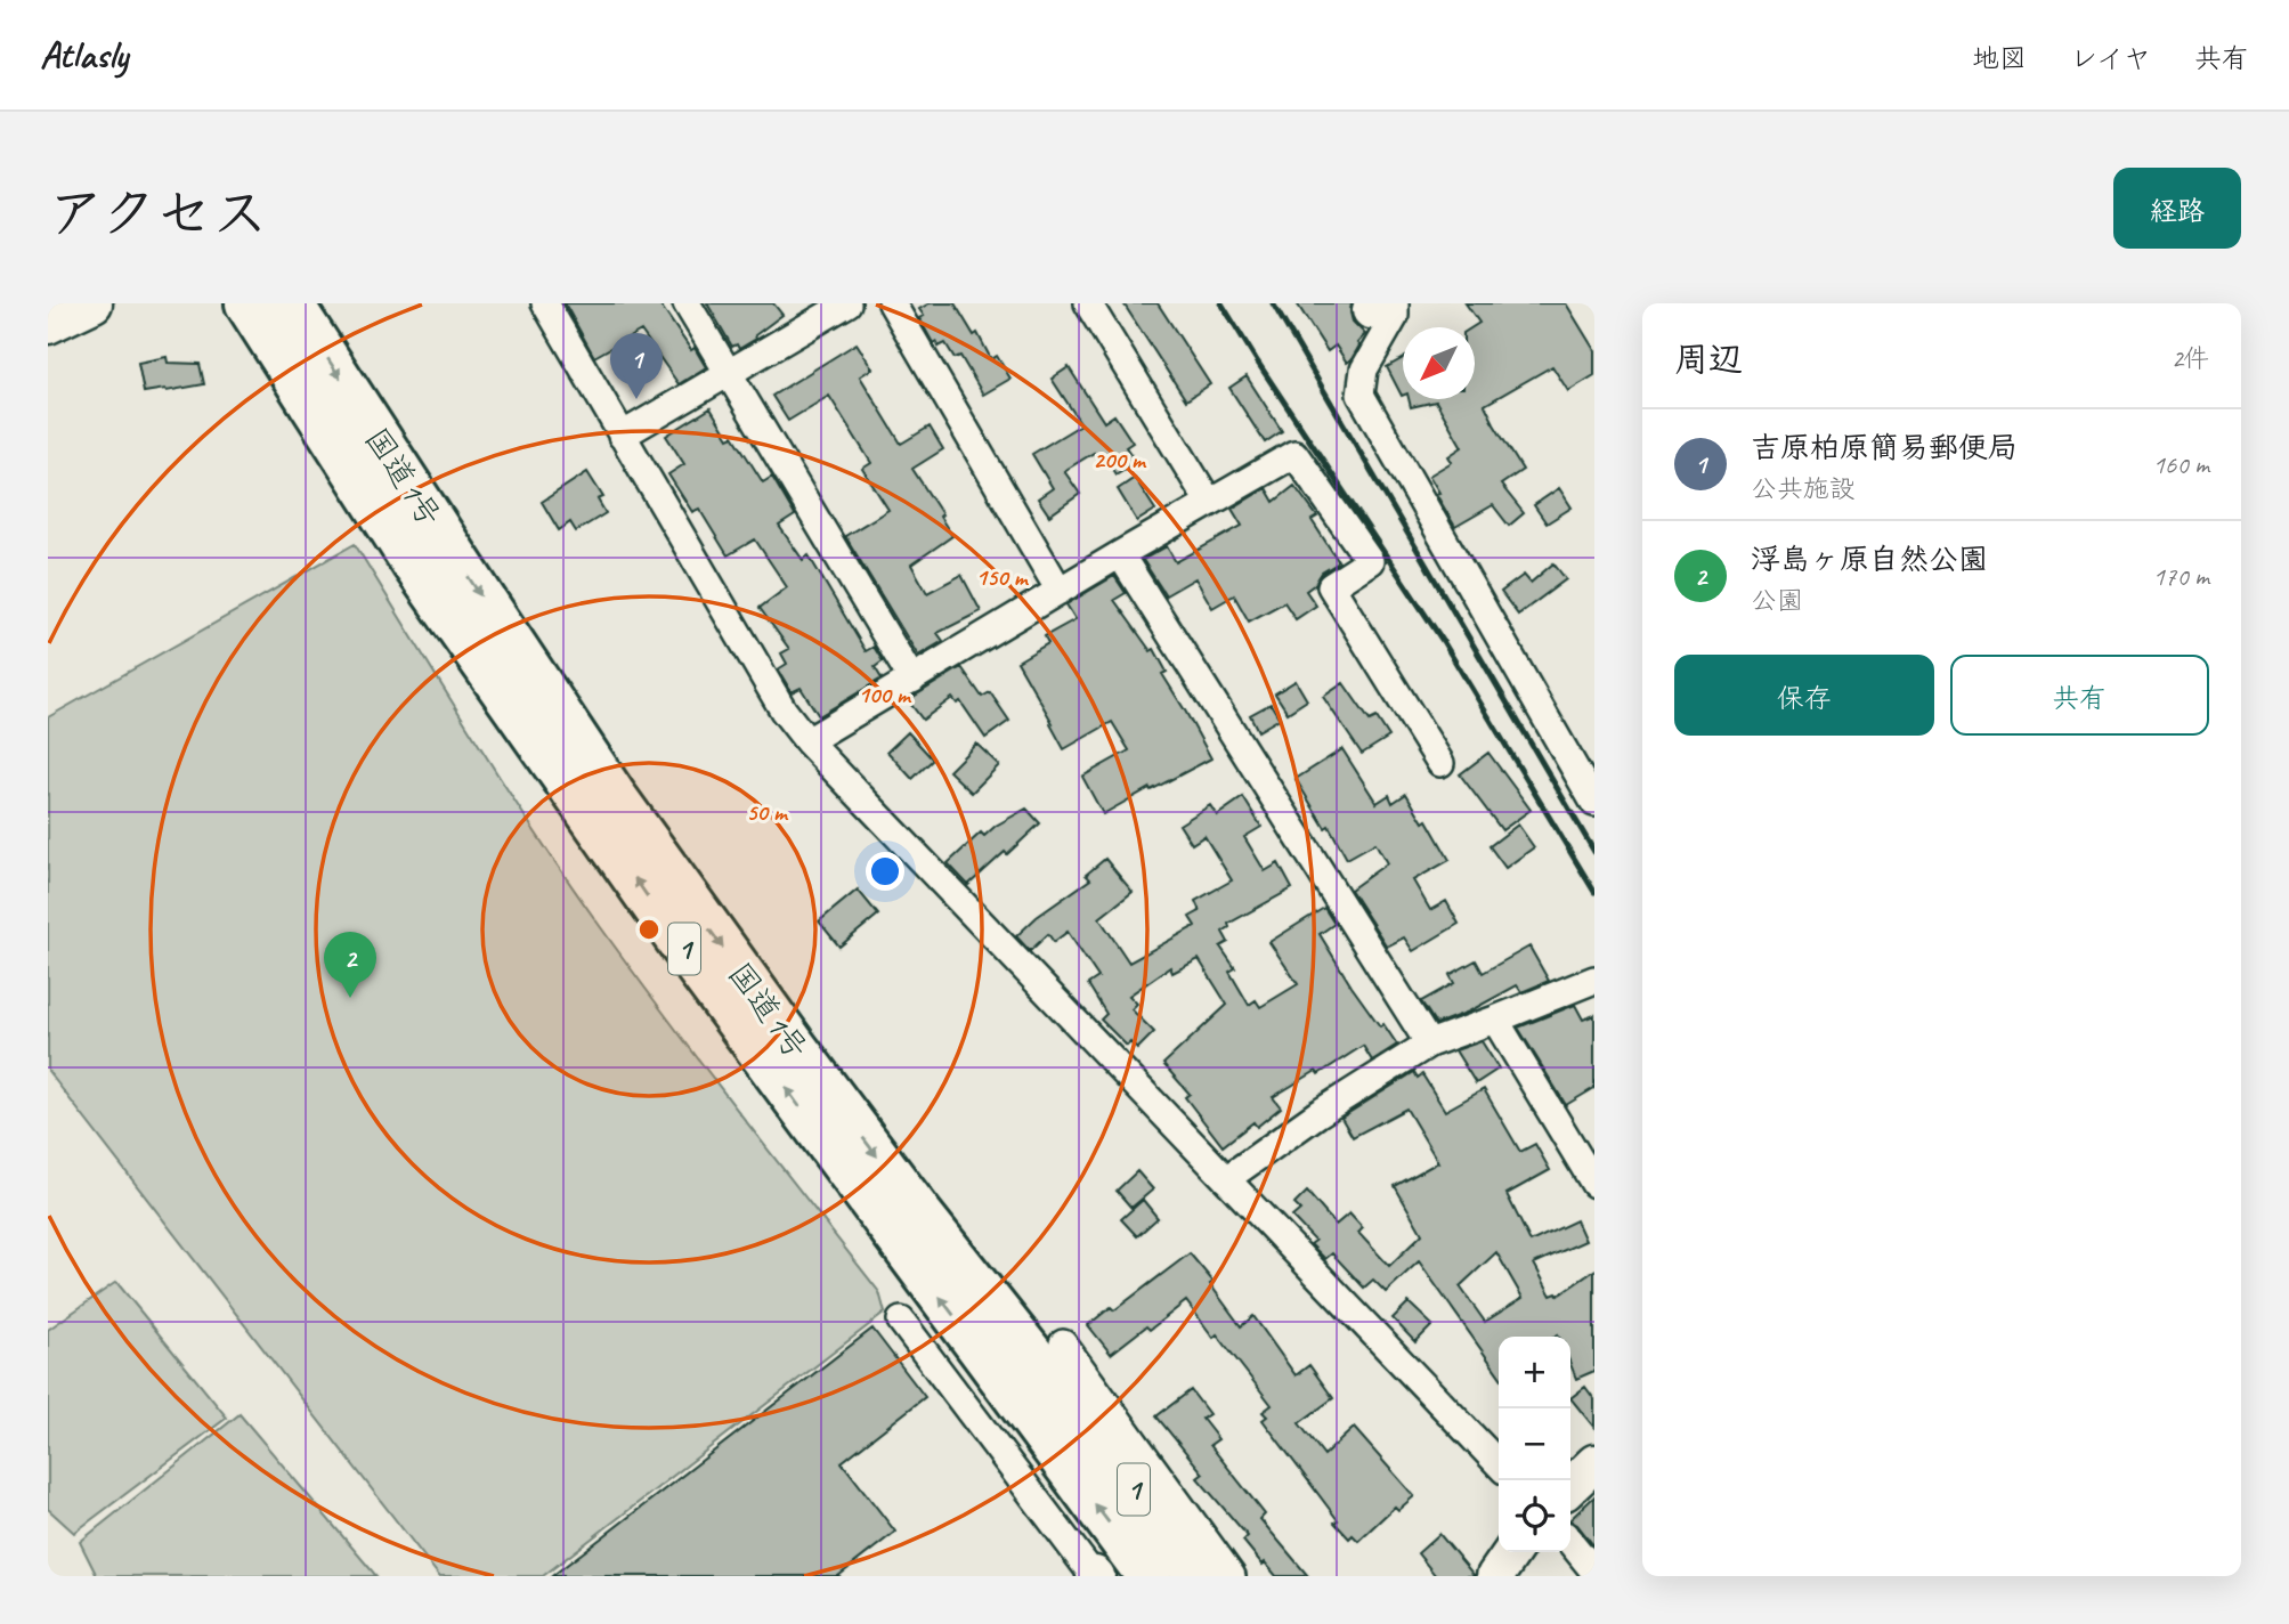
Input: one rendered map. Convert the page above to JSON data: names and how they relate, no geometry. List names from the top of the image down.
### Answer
{
  "streets": {
    "highway": ["国道1号", "1"]
  },
  "north": "bottom left",
  "page": {
    "header": "Atlasly",
    "nav": ["地図", "レイヤ", "共有"],
    "title": "アクセス",
    "buttons": [
      "経路",
      ["保存", "共有"]
    ],
    "heading": ["周辺", "2件"],
    "pins": ["1", "2"],
    "list": [
      {
        "mark": "1",
        "name": "吉原柏原簡易郵便局",
        "note": "公共施設",
        "value": "160 m"
      },
      {
        "mark": "2",
        "name": "浮島ヶ原自然公園",
        "note": "公園",
        "value": "170 m"
      }
    ],
    "map_buttons": ["+", "−"]
  },
  "rings": [
    "200 m",
    "150 m",
    "100 m",
    "50 m"
  ]
}
